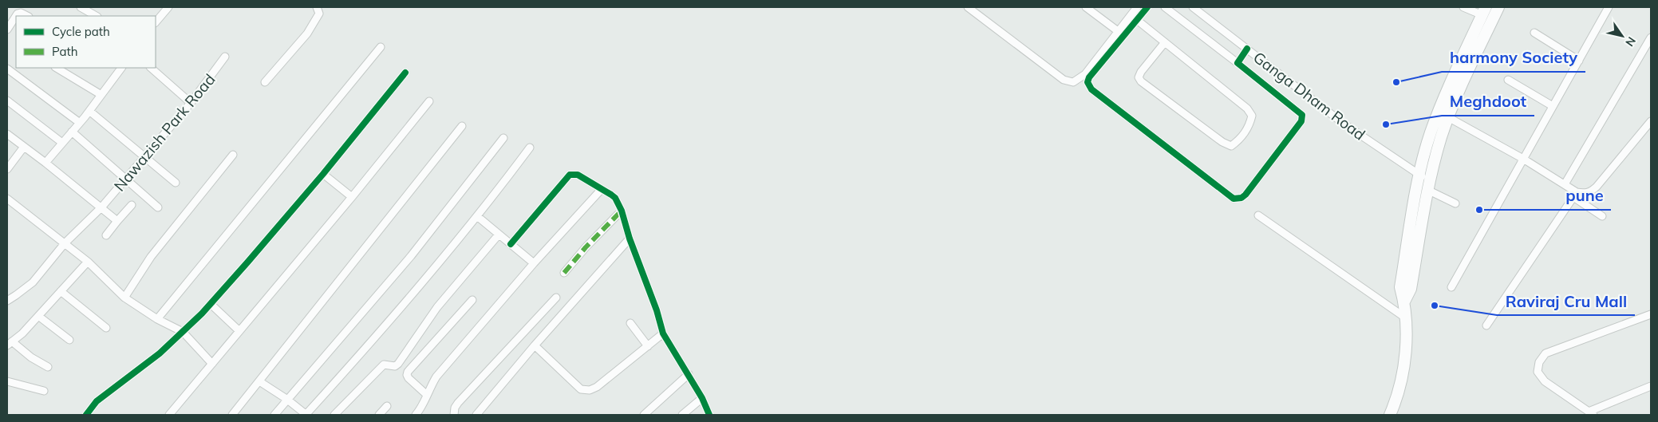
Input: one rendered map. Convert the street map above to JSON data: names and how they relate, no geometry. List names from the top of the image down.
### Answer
{
  "streets": {
    "street": ["Ganga Dham Road", "Nawazish Park Road"]
  },
  "places": [
    "harmony Society",
    "Meghdoot",
    "pune",
    "Raviraj Cru Mall"
  ],
  "legend": ["Cycle path", "Path"],
  "north": "bottom right"
}
